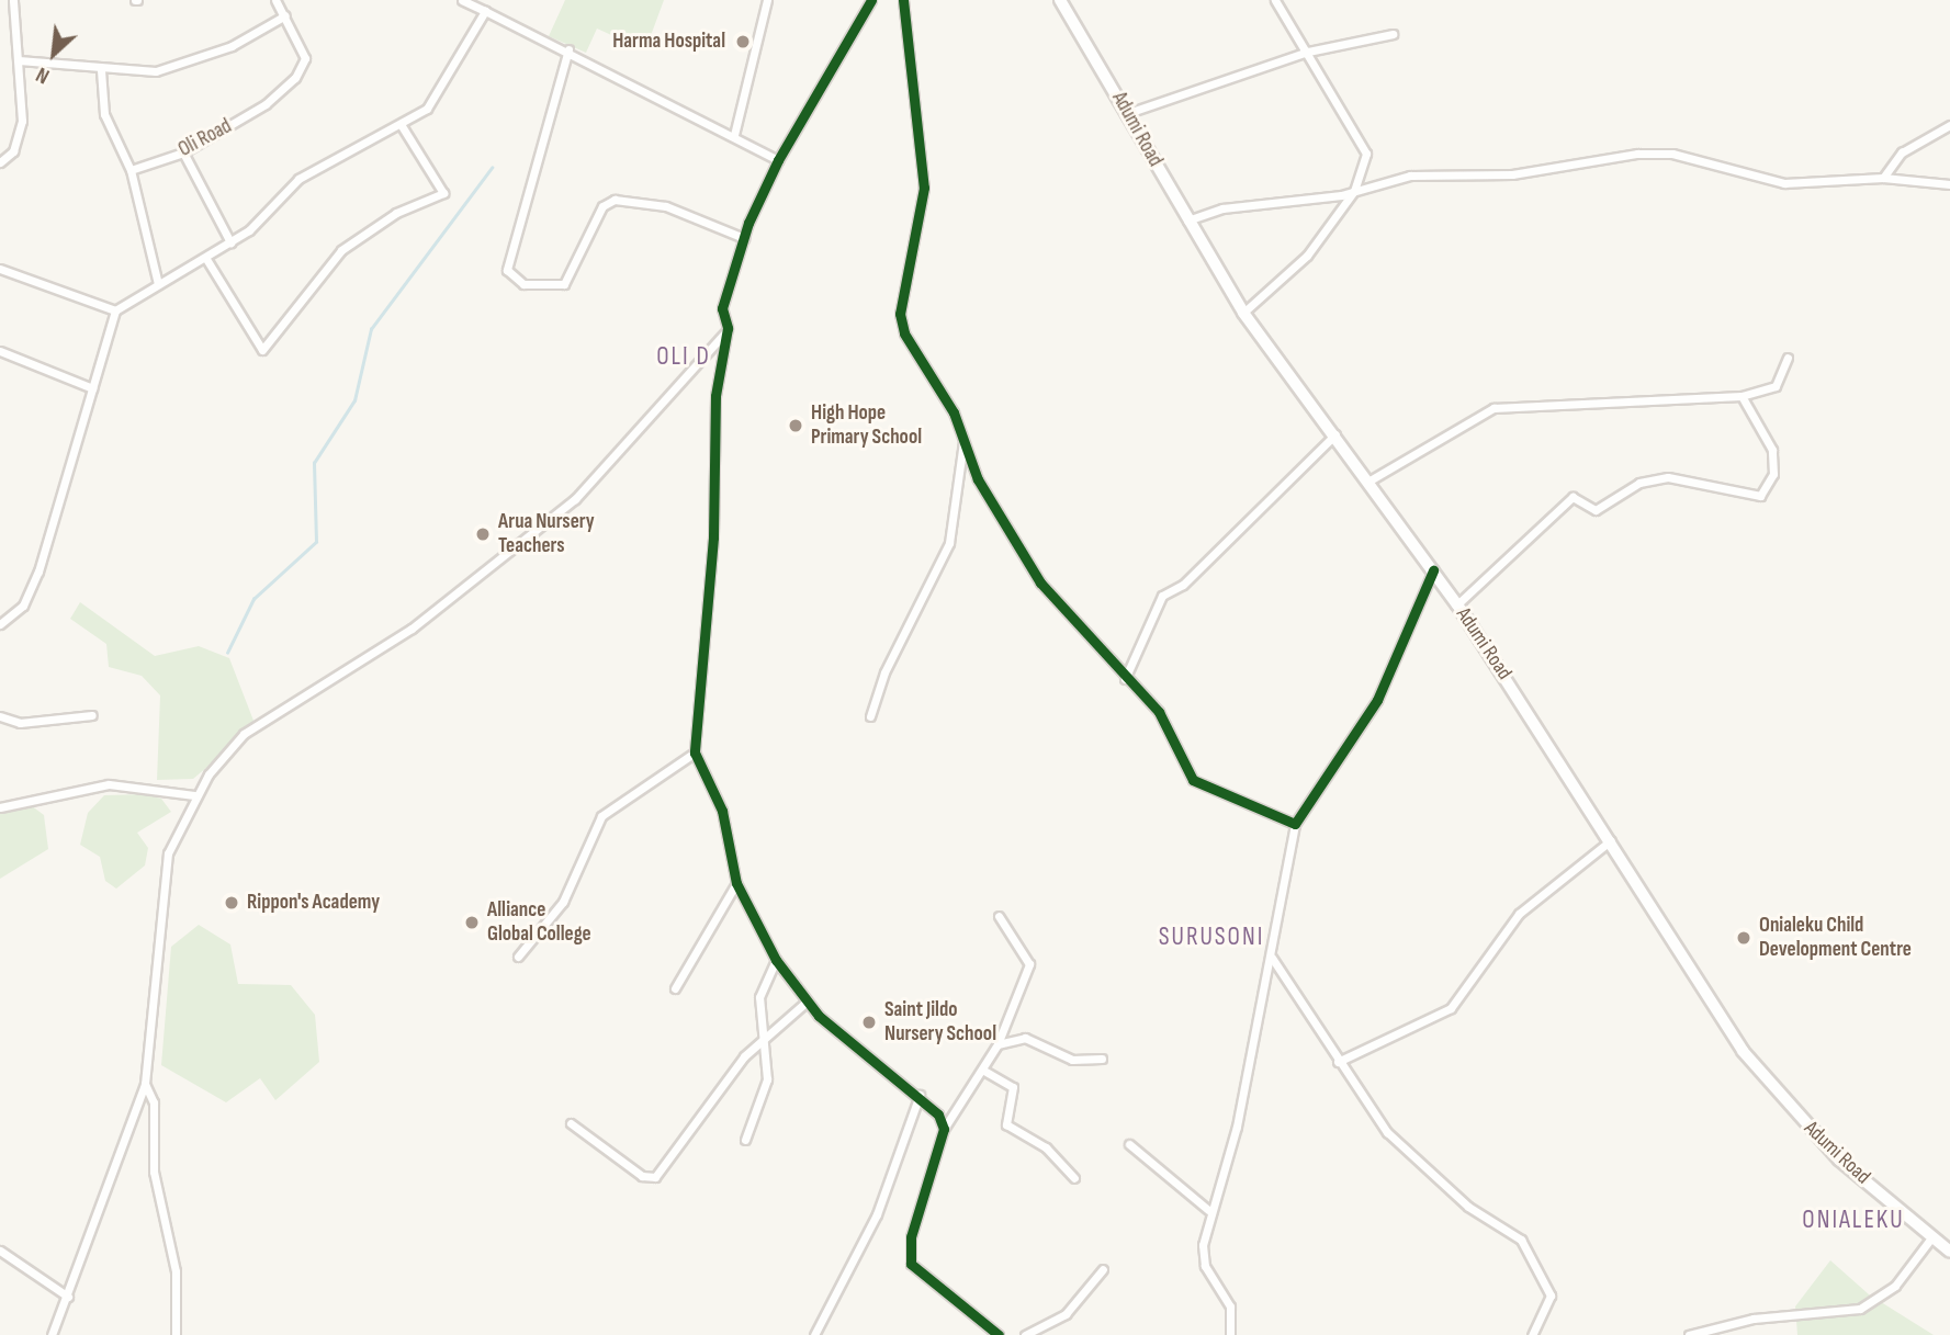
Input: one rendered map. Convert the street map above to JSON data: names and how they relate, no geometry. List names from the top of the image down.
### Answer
{
  "streets": {
    "main road": ["Adumi Road"],
    "street": ["Oli Road"]
  },
  "districts": ["OLI D", "SURUSONI", "ONIALEKU"],
  "places": [
    "Harma Hospital",
    "High Hope Primary School",
    "Arua Nursery Teachers",
    "Rippon's Academy",
    "Alliance Global College",
    "Onialeku Child Development Centre",
    "Saint Jildo Nursery School"
  ],
  "north": "bottom left"
}
